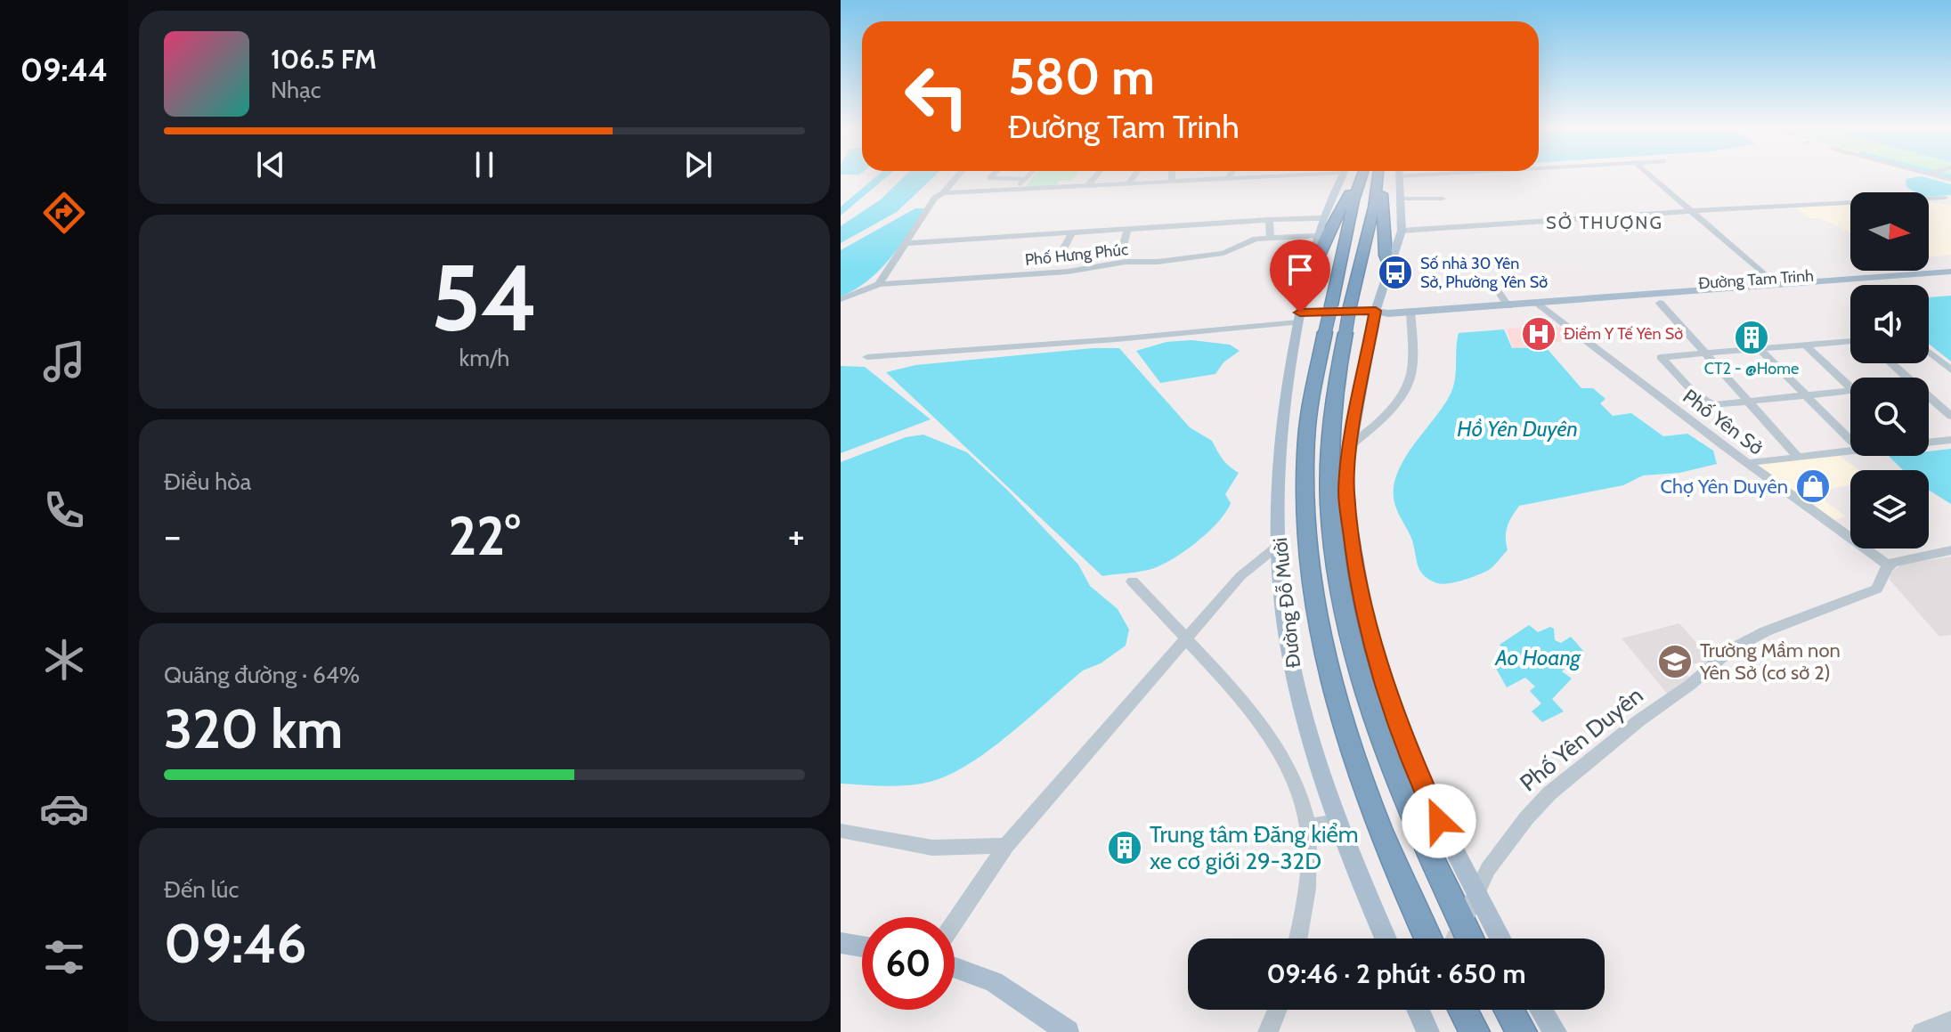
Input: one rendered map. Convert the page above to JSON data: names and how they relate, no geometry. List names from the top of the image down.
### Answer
{
  "streets": {
    "main road": ["Đường Tam Trinh", "Đường Đỗ Mười"],
    "street": ["Phố Hưng Phúc", "Phố Yên Sở", "Phố Yên Duyên"]
  },
  "crossings": [
    ["Phố Hưng Phúc", "Đường Đỗ Mười"],
    ["Đường Tam Trinh", "Phố Yên Sở"],
    ["Đường Tam Trinh", "Đường Đỗ Mười"],
    ["Phố Yên Sở", "Phố Yên Duyên"]
  ],
  "districts": ["SỞ THƯỢNG"],
  "water": ["Hồ Yên Duyên", "Ao Hoang"],
  "places": {
    "bus stop": ["Số nhà 30 Yên Sở, Phường Yên Sở"],
    "hospital": ["Điểm Y Tế Yên Sở"],
    "building": ["CT2 - @Home", "Trung tâm Đăng kiểm xe cơ giới 29-32D"],
    "shop": ["Chợ Yên Duyên"],
    "school or university": ["Trường Mầm non Yên Sở (cơ sở 2)"]
  },
  "north": "right",
  "page": {
    "tabs": "09:44",
    "turn": ["580 m", "Đường Tam Trinh"],
    "song": ["106.5 FM", "Nhạc"],
    "tile": [
      ["54", "km/h"],
      "Điều hòa",
      ["Quãng đường · 64%", "320 km"],
      ["Đến lúc", "09:46"]
    ],
    "heat": ["−", "22°", "+"],
    "limit": "60",
    "trip": "09:46 · 2 phút · 650 m"
  }
}
